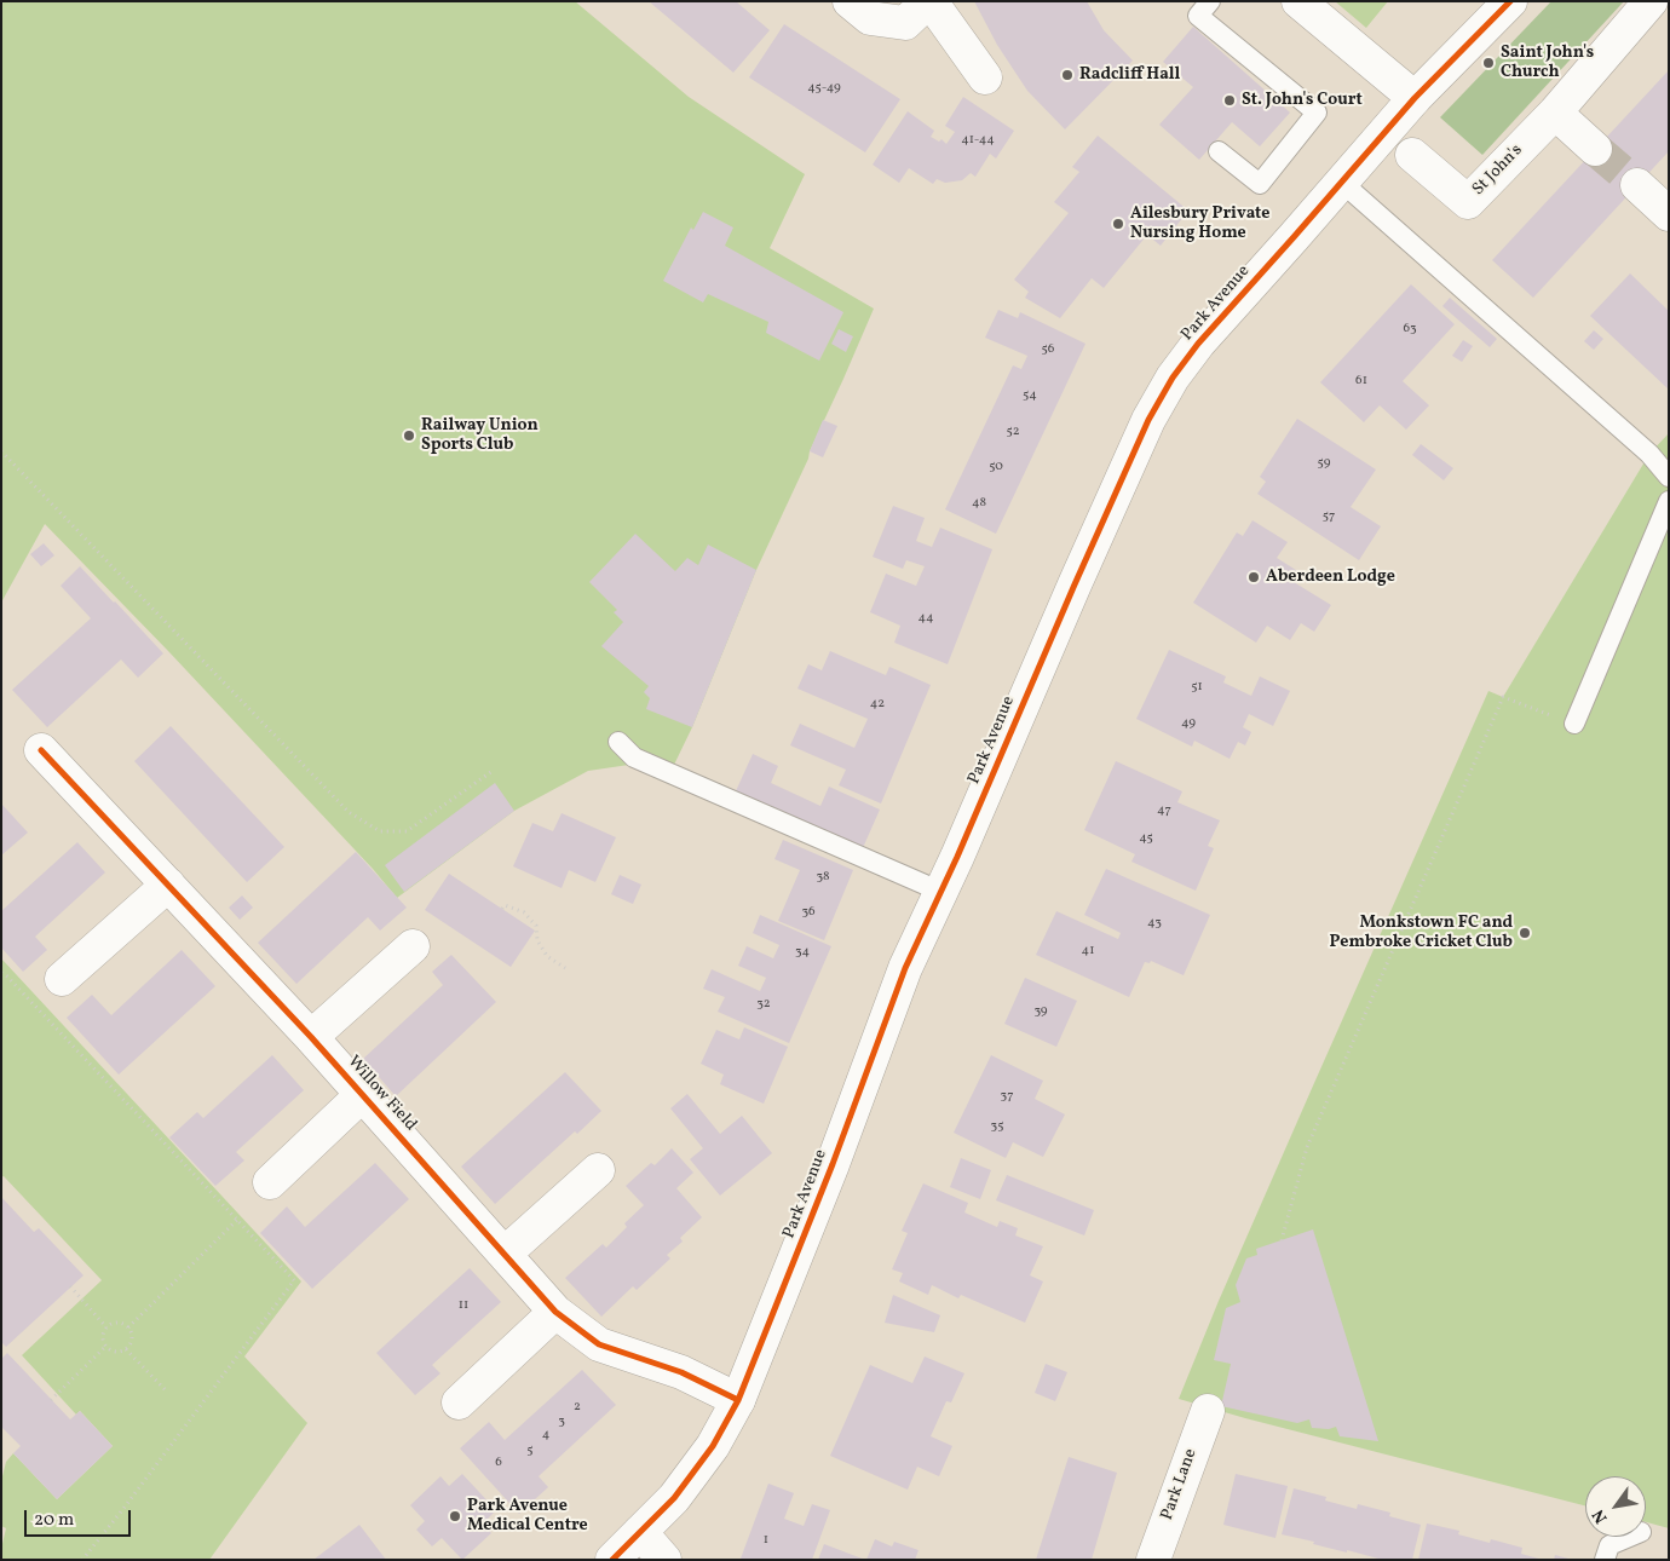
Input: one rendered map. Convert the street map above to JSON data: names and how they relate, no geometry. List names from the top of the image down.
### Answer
{
  "streets": {
    "street": [
      "St John's",
      "Park Avenue",
      "Willow Field",
      "Park Lane"
    ]
  },
  "crossings": [
    ["Park Avenue", "Willow Field"]
  ],
  "places": [
    "Saint John's Church",
    "Radcliff Hall",
    "St. John's Court",
    "Ailesbury Private Nursing Home",
    "Railway Union Sports Club",
    "Aberdeen Lodge",
    "Monkstown FC and Pembroke Cricket Club",
    "Park Avenue Medical Centre"
  ],
  "house_numbers": [
    "45-49",
    "41-44",
    "63",
    "56",
    "61",
    "54",
    "52",
    "59",
    "50",
    "48",
    "57",
    "44",
    "51",
    "42",
    "49",
    "47",
    "45",
    "38",
    "36",
    "43",
    "41",
    "34",
    "32",
    "39",
    "37",
    "35",
    "11",
    "2",
    "3",
    "4",
    "5",
    "6",
    "1"
  ],
  "scale_bar": "20 m",
  "north": "bottom left"
}
